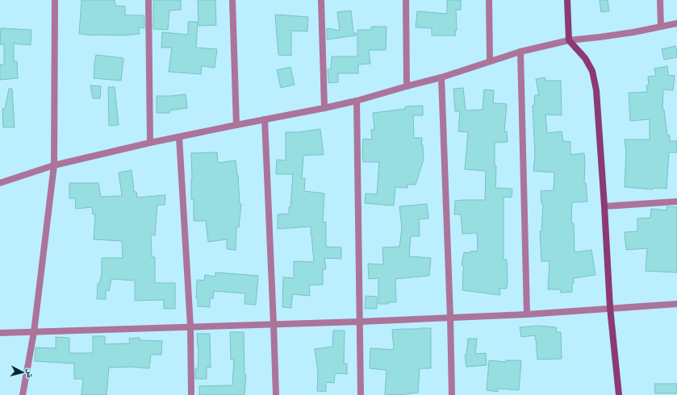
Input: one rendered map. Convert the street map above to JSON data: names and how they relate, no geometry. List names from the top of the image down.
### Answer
{
  "north": "right"
}
